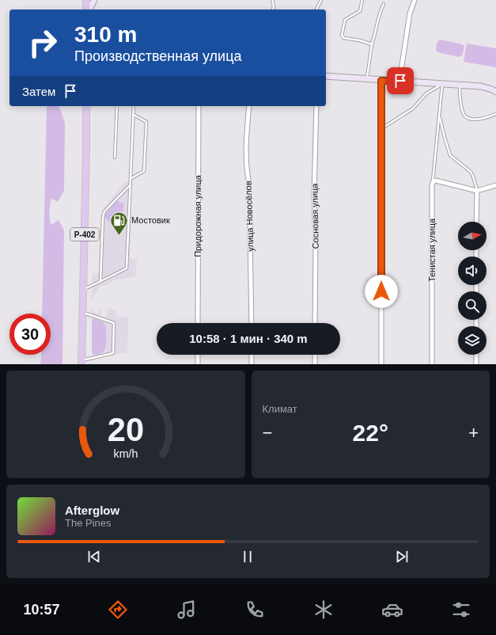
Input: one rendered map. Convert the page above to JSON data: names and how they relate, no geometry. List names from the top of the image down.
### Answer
{
  "streets": {
    "main road": ["Р-402"],
    "street": [
      "Придорожная улица",
      "улица Новосёлов",
      "Сосновая улица",
      "Тенистая улица"
    ]
  },
  "places": {
    "fuel station": ["Мостовик"]
  },
  "north": "right",
  "page": {
    "turn": ["310 m", "Производственная улица"],
    "then": "Затем",
    "limit": "30",
    "trip": "10:58 · 1 мин · 340 m",
    "tile": "Климат",
    "heat": ["−", "22°", "+"],
    "song": ["Afterglow", "The Pines"],
    "tabs": "10:57",
    "gauge": ["20", "km/h"]
  }
}
